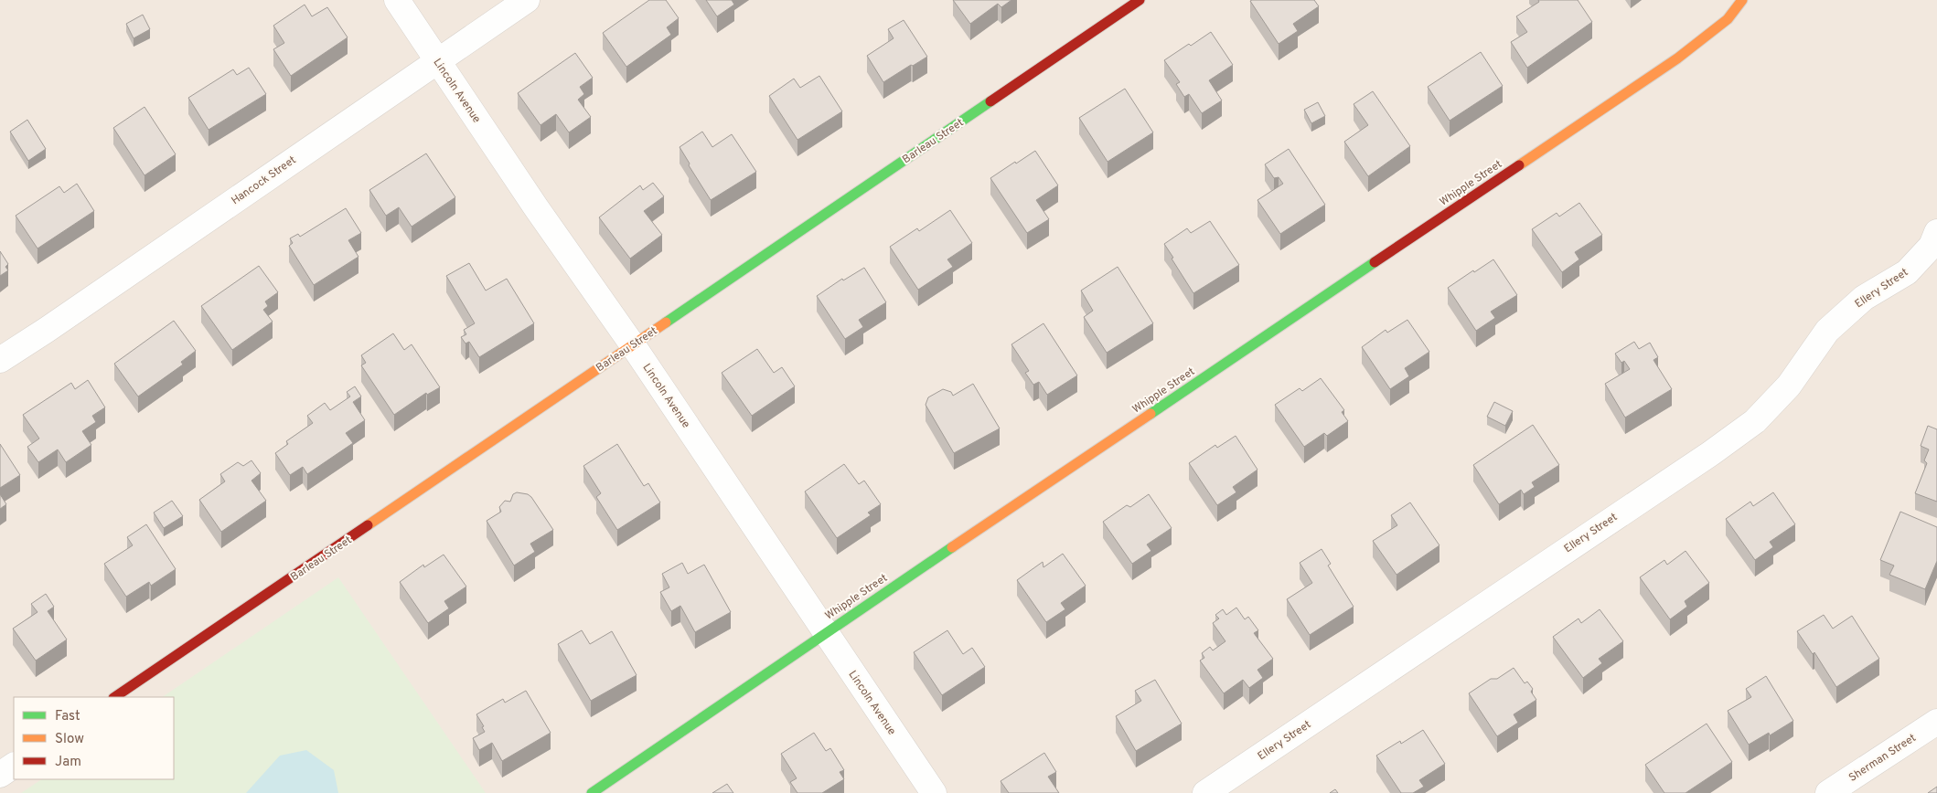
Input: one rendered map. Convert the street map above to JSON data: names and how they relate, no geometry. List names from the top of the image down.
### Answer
{
  "streets": {
    "street": [
      "Lincoln Avenue",
      "Barleau Street",
      "Hancock Street",
      "Whipple Street",
      "Ellery Street",
      "Sherman Street"
    ]
  },
  "crossings": [
    ["Lincoln Avenue", "Barleau Street"],
    ["Lincoln Avenue", "Hancock Street"],
    ["Lincoln Avenue", "Whipple Street"]
  ],
  "legend": ["Fast", "Slow", "Jam"]
}
